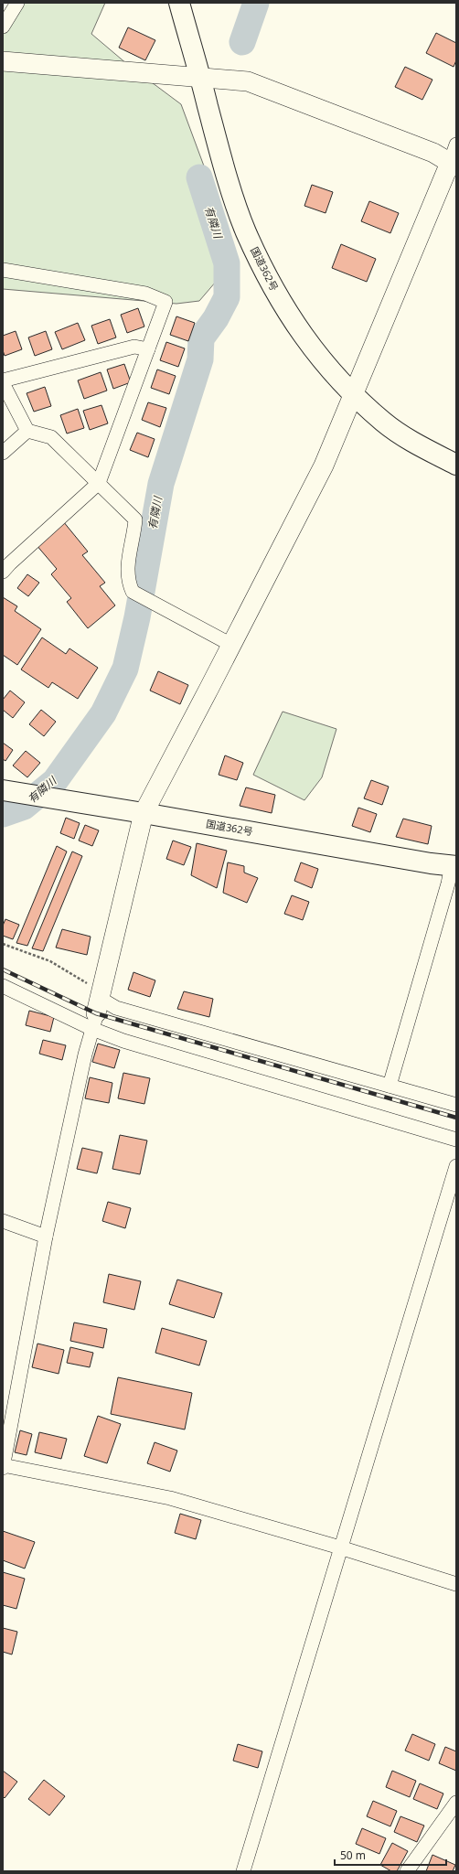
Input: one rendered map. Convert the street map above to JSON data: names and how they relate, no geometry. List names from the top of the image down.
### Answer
{
  "streets": {
    "highway": ["国道362号"]
  },
  "water": ["有隣川"],
  "scale_bar": "50 m"
}
